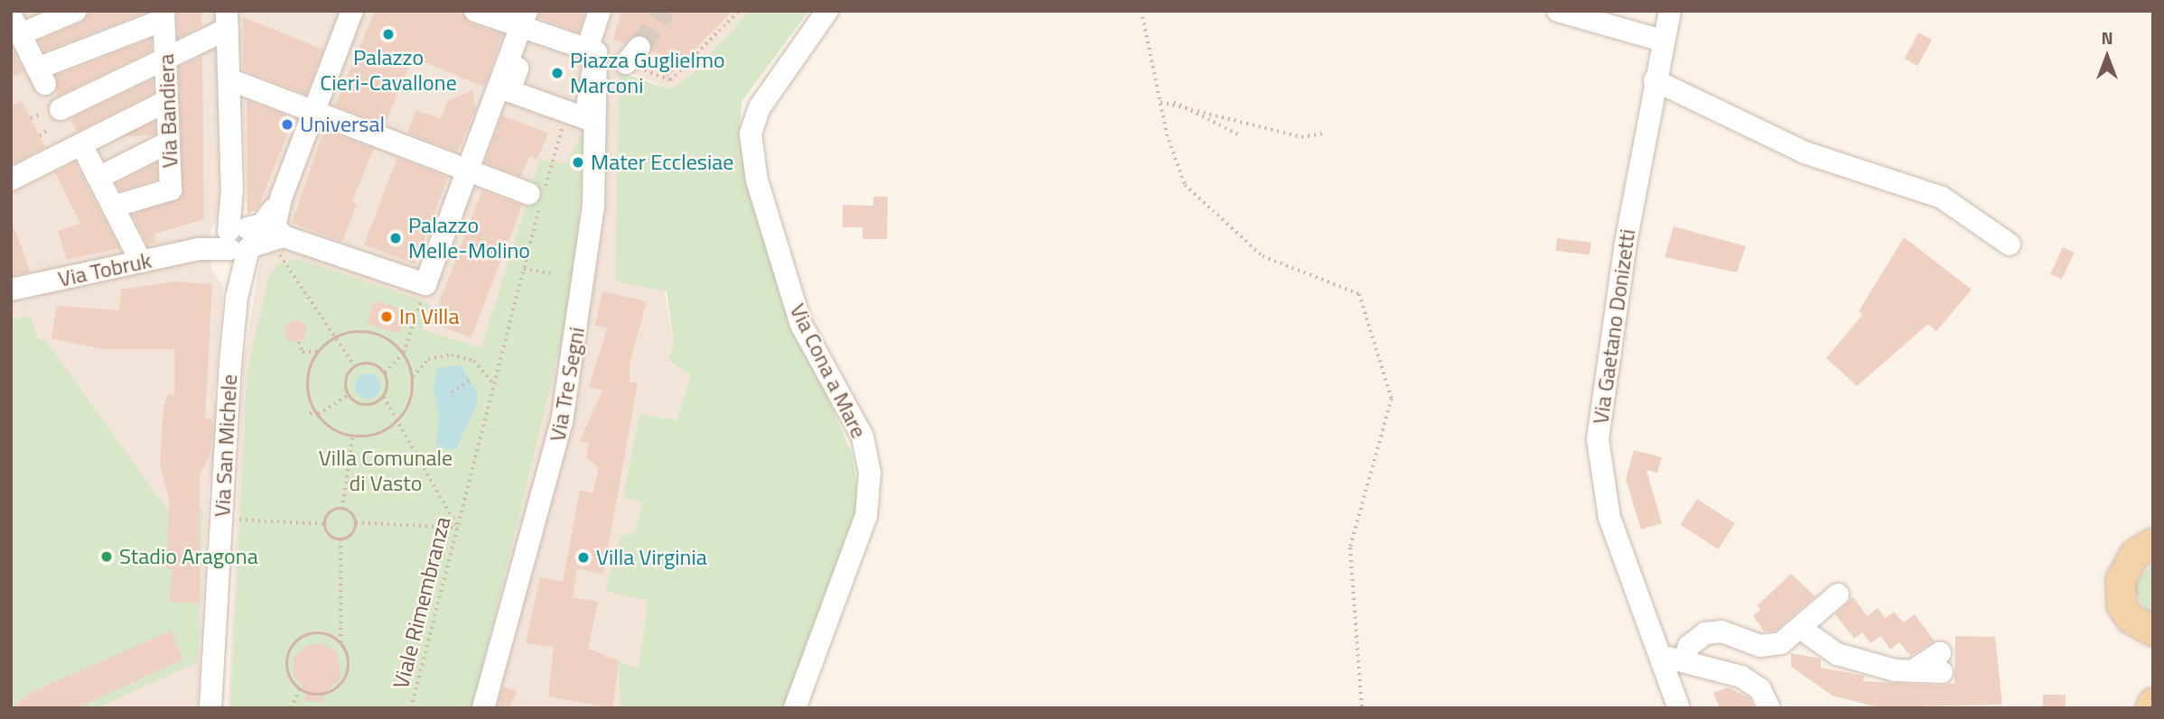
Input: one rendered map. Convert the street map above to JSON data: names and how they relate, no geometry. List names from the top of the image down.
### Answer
{
  "streets": {
    "street": [
      "Via Bandiera",
      "Via Tobruk",
      "Via Gaetano Donizetti",
      "Via Cona a Mare",
      "Via Tre Segni",
      "Via San Michele"
    ],
    "path": ["Viale Rimembranza"]
  },
  "crossings": [
    ["Via Tobruk", "Via San Michele"]
  ],
  "parks": ["Villa Comunale di Vasto"],
  "places": [
    "Palazzo Cieri-Cavallone",
    "Piazza Guglielmo Marconi",
    "Universal",
    "Mater Ecclesiae",
    "Palazzo Melle-Molino",
    "In Villa",
    "Stadio Aragona",
    "Villa Virginia"
  ],
  "north": "top"
}
